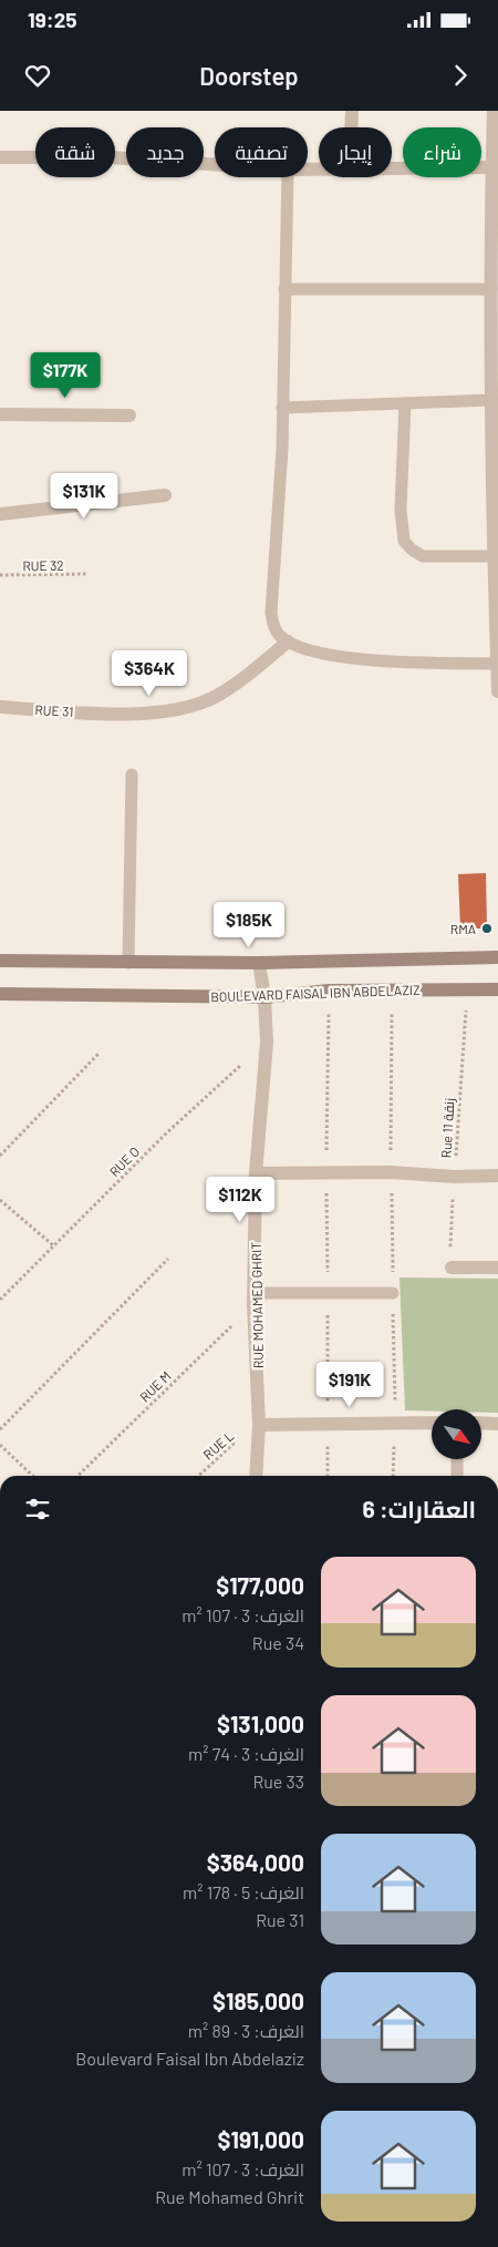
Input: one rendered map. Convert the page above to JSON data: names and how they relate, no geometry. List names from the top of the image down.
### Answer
{
  "streets": {
    "main road": ["BOULEVARD FAISAL IBN ABDELAZIZ"],
    "street": ["RUE 31", "RUE MOHAMED GHRIT"],
    "path": [
      "RUE 32",
      "Rue 11 زنقة",
      "RUE O",
      "RUE M",
      "RUE L"
    ]
  },
  "crossings": [
    ["BOULEVARD FAISAL IBN ABDELAZIZ", "Rue 11 زنقة"],
    ["BOULEVARD FAISAL IBN ABDELAZIZ", "RUE MOHAMED GHRIT"],
    ["RUE O", "RUE MOHAMED GHRIT"],
    ["RUE MOHAMED GHRIT", "RUE M"],
    ["RUE MOHAMED GHRIT", "RUE L"]
  ],
  "places": ["RMA"],
  "north": "bottom right",
  "page": {
    "status": "19:25",
    "header": "Doorstep",
    "chip": [
      "شراء",
      "إيجار",
      "تصفية",
      "جديد",
      "شقة"
    ],
    "price": [
      "$177K",
      "$131K",
      "$364K",
      "$185K",
      "$112K",
      "$191K"
    ],
    "heading": "العقارات: 6",
    "list": [
      {
        "name": "$177,000",
        "note": "الغرف: 3 · 107 m² · Rue 34"
      },
      {
        "name": "$131,000",
        "note": "الغرف: 3 · 74 m² · Rue 33"
      },
      {
        "name": "$364,000",
        "note": "الغرف: 5 · 178 m² · Rue 31"
      },
      {
        "name": "$185,000",
        "note": "الغرف: 3 · 89 m² · Boulevard Faisal Ibn Abdelaziz"
      },
      {
        "name": "$191,000",
        "note": "الغرف: 3 · 107 m² · Rue Mohamed Ghrit"
      }
    ]
  }
}
